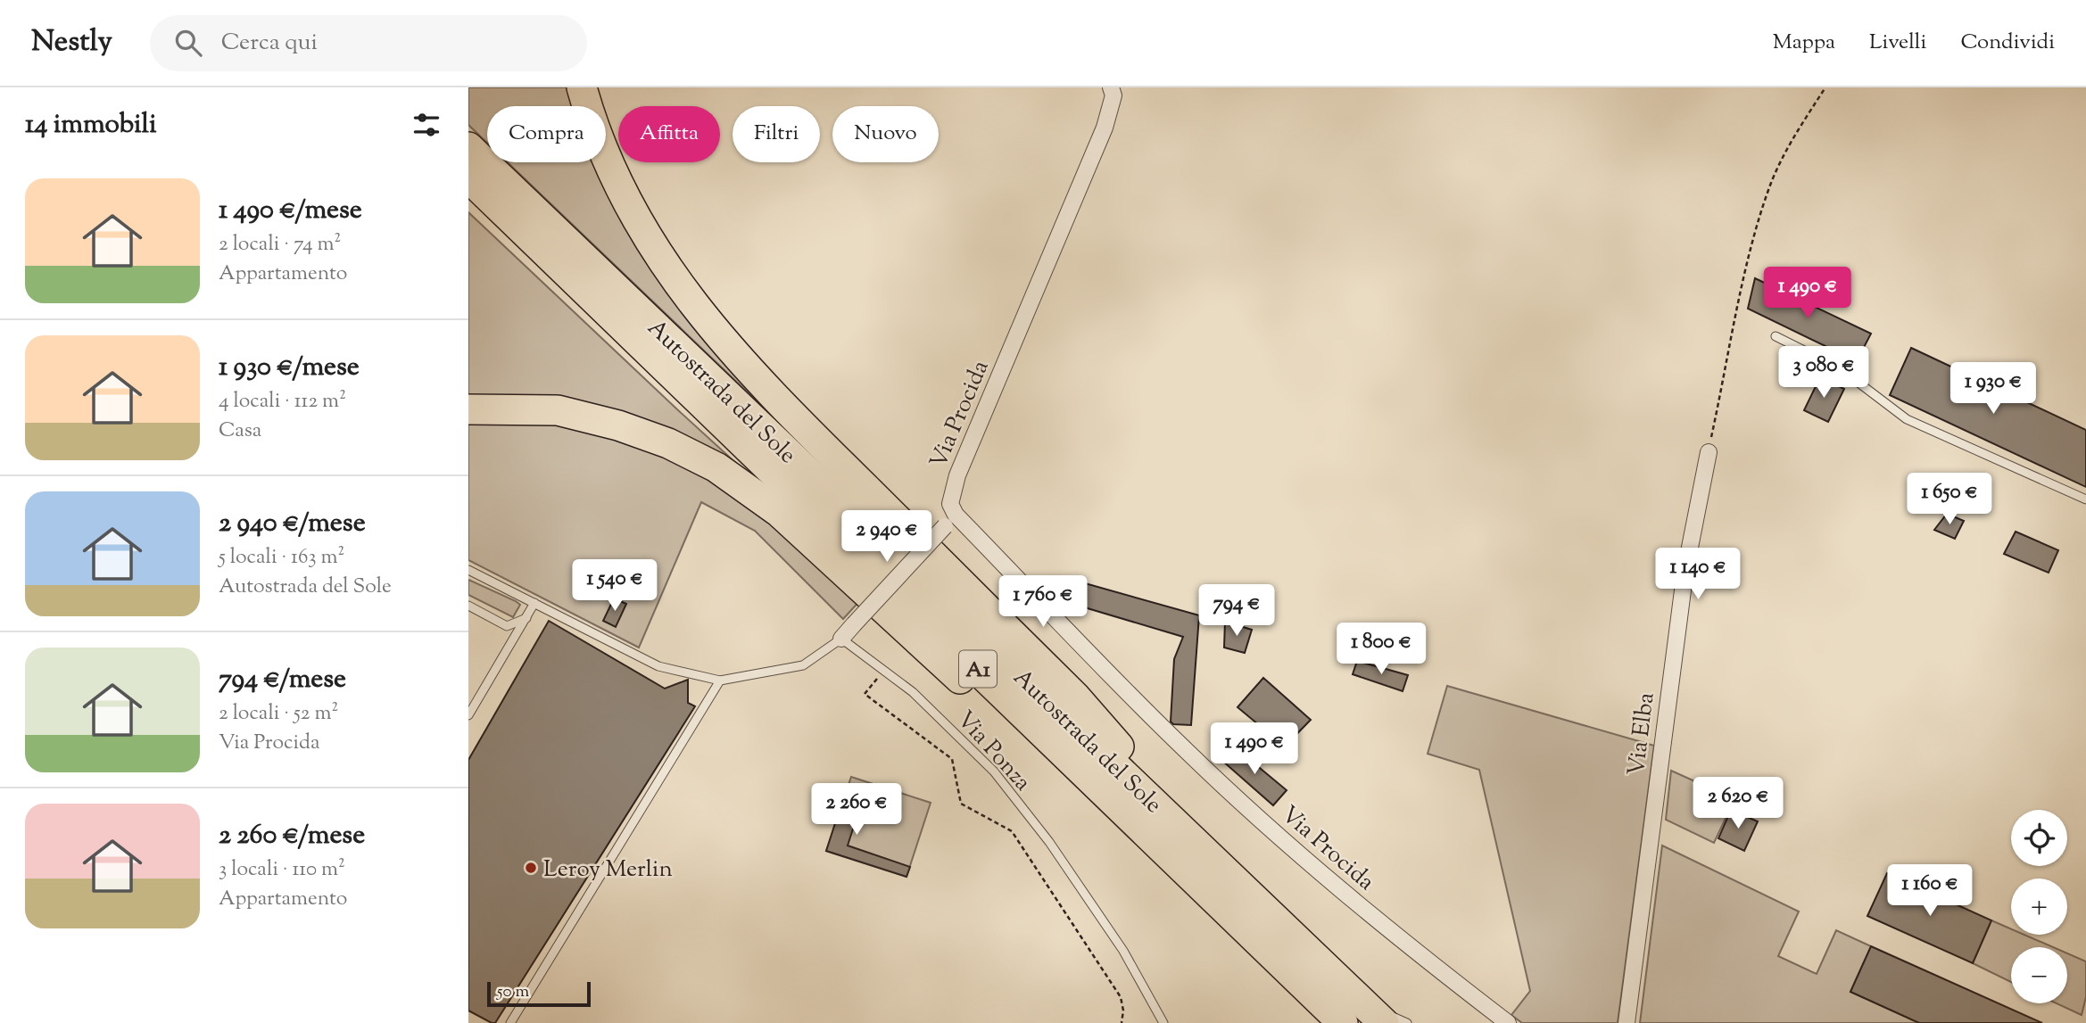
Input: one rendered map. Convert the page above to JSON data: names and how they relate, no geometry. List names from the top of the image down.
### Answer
{
  "streets": {
    "highway": ["Autostrada del Sole", "A1"],
    "street": ["Via Procida", "Via Elba"],
    "lane": ["Via Ponza"]
  },
  "places": ["Leroy Merlin"],
  "scale_bar": "50 m",
  "page": {
    "header": "Nestly",
    "search": "Cerca qui",
    "nav": ["Mappa", "Livelli", "Condividi"],
    "heading": "14 immobili",
    "chip": [
      "Compra",
      "Affitta",
      "Filtri",
      "Nuovo"
    ],
    "list": [
      {
        "name": "1 490 €/mese",
        "note": "2 locali · 74 m² · Appartamento"
      },
      {
        "name": "1 930 €/mese",
        "note": "4 locali · 112 m² · Casa"
      },
      {
        "name": "2 940 €/mese",
        "note": "5 locali · 163 m² · Autostrada del Sole"
      },
      {
        "name": "794 €/mese",
        "note": "2 locali · 52 m² · Via Procida"
      },
      {
        "name": "2 260 €/mese",
        "note": "3 locali · 110 m² · Appartamento"
      }
    ],
    "price": [
      "1 490 €",
      "3 080 €",
      "1 930 €",
      "1 650 €",
      "2 940 €",
      "1 140 €",
      "1 540 €",
      "1 760 €",
      "794 €",
      "1 800 €",
      "1 490 €",
      "2 620 €",
      "2 260 €",
      "1 160 €"
    ],
    "map_buttons": ["+", "−"],
    "scale": "50 m"
  }
}
